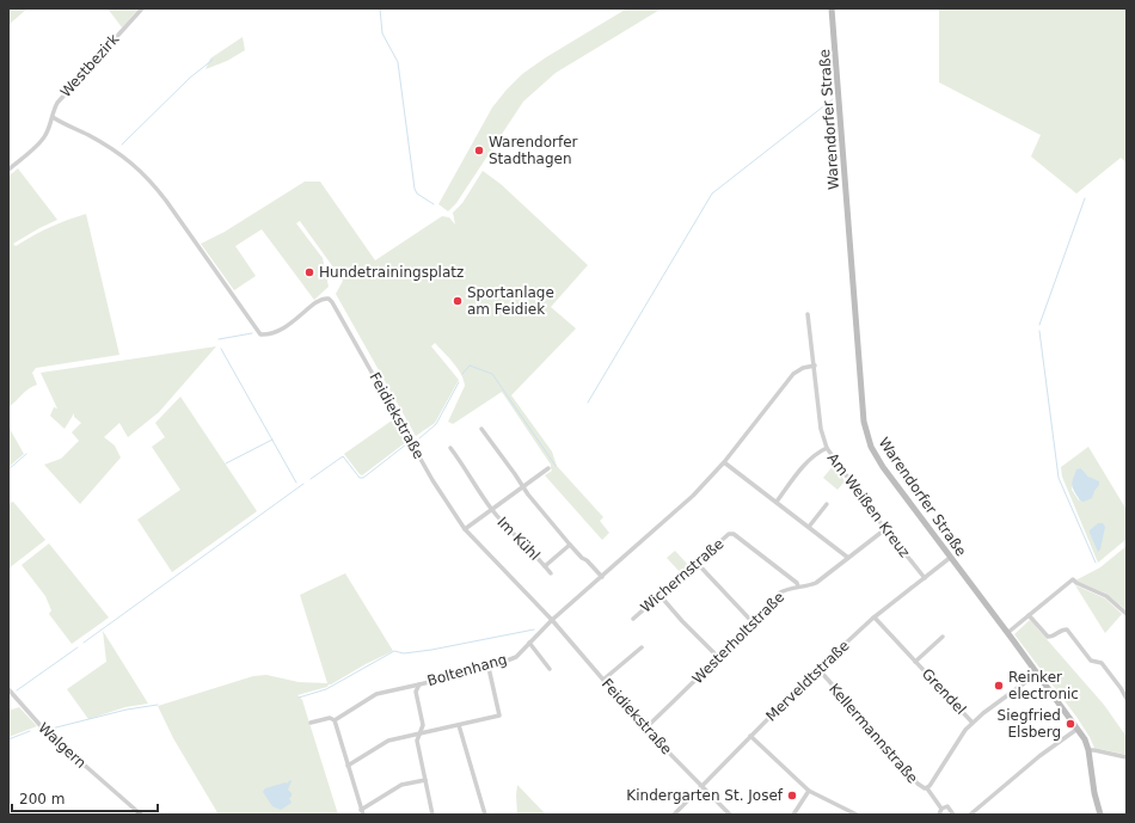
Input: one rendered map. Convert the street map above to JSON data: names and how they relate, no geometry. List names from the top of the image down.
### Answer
{
  "streets": {
    "main road": ["Warendorfer Straße"],
    "street": [
      "Westbezirk",
      "Feidiekstraße",
      "Am Weißen Kreuz",
      "Im Kühl",
      "Wichernstraße",
      "Westerholtstraße",
      "Boltenhang",
      "Merveldtstraße",
      "Grendel",
      "Kellermannstraße",
      "Walgern"
    ]
  },
  "crossings": [
    ["Westbezirk", "Feidiekstraße"],
    ["Warendorfer Straße", "Merveldtstraße"],
    ["Feidiekstraße", "Im Kühl"],
    ["Feidiekstraße", "Westerholtstraße"],
    ["Feidiekstraße", "Boltenhang"],
    ["Feidiekstraße", "Merveldtstraße"],
    ["Am Weißen Kreuz", "Westerholtstraße"],
    ["Am Weißen Kreuz", "Boltenhang"],
    ["Am Weißen Kreuz", "Merveldtstraße"],
    ["Wichernstraße", "Westerholtstraße"],
    ["Merveldtstraße", "Grendel"],
    ["Merveldtstraße", "Kellermannstraße"]
  ],
  "places": [
    "Warendorfer Stadthagen",
    "Hundetrainingsplatz",
    "Sportanlage am Feidiek",
    "Reinker electronic",
    "Siegfried Elsberg",
    "Kindergarten St. Josef"
  ],
  "scale_bar": "200 m"
}
